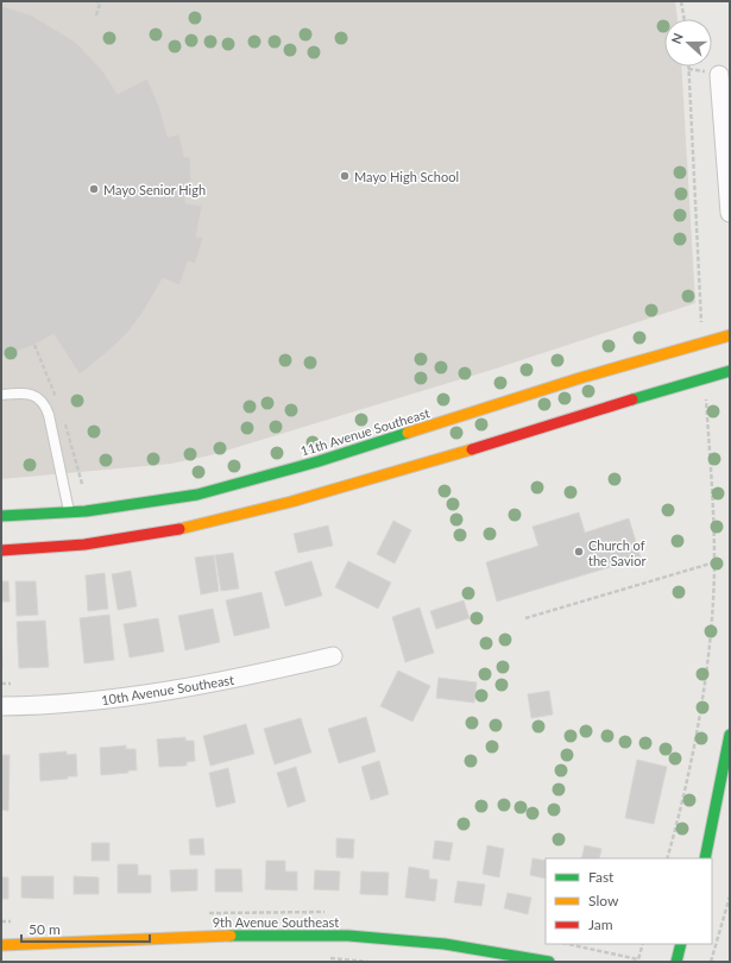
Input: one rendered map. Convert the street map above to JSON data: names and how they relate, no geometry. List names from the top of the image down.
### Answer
{
  "streets": {
    "main road": ["11th Avenue Southeast", "9th Avenue Southeast"],
    "street": ["10th Avenue Southeast"]
  },
  "places": ["Mayo High School", "Mayo Senior High", "Church of the Savior"],
  "legend": ["Fast", "Slow", "Jam"],
  "scale_bar": "50 m",
  "north": "left"
}
